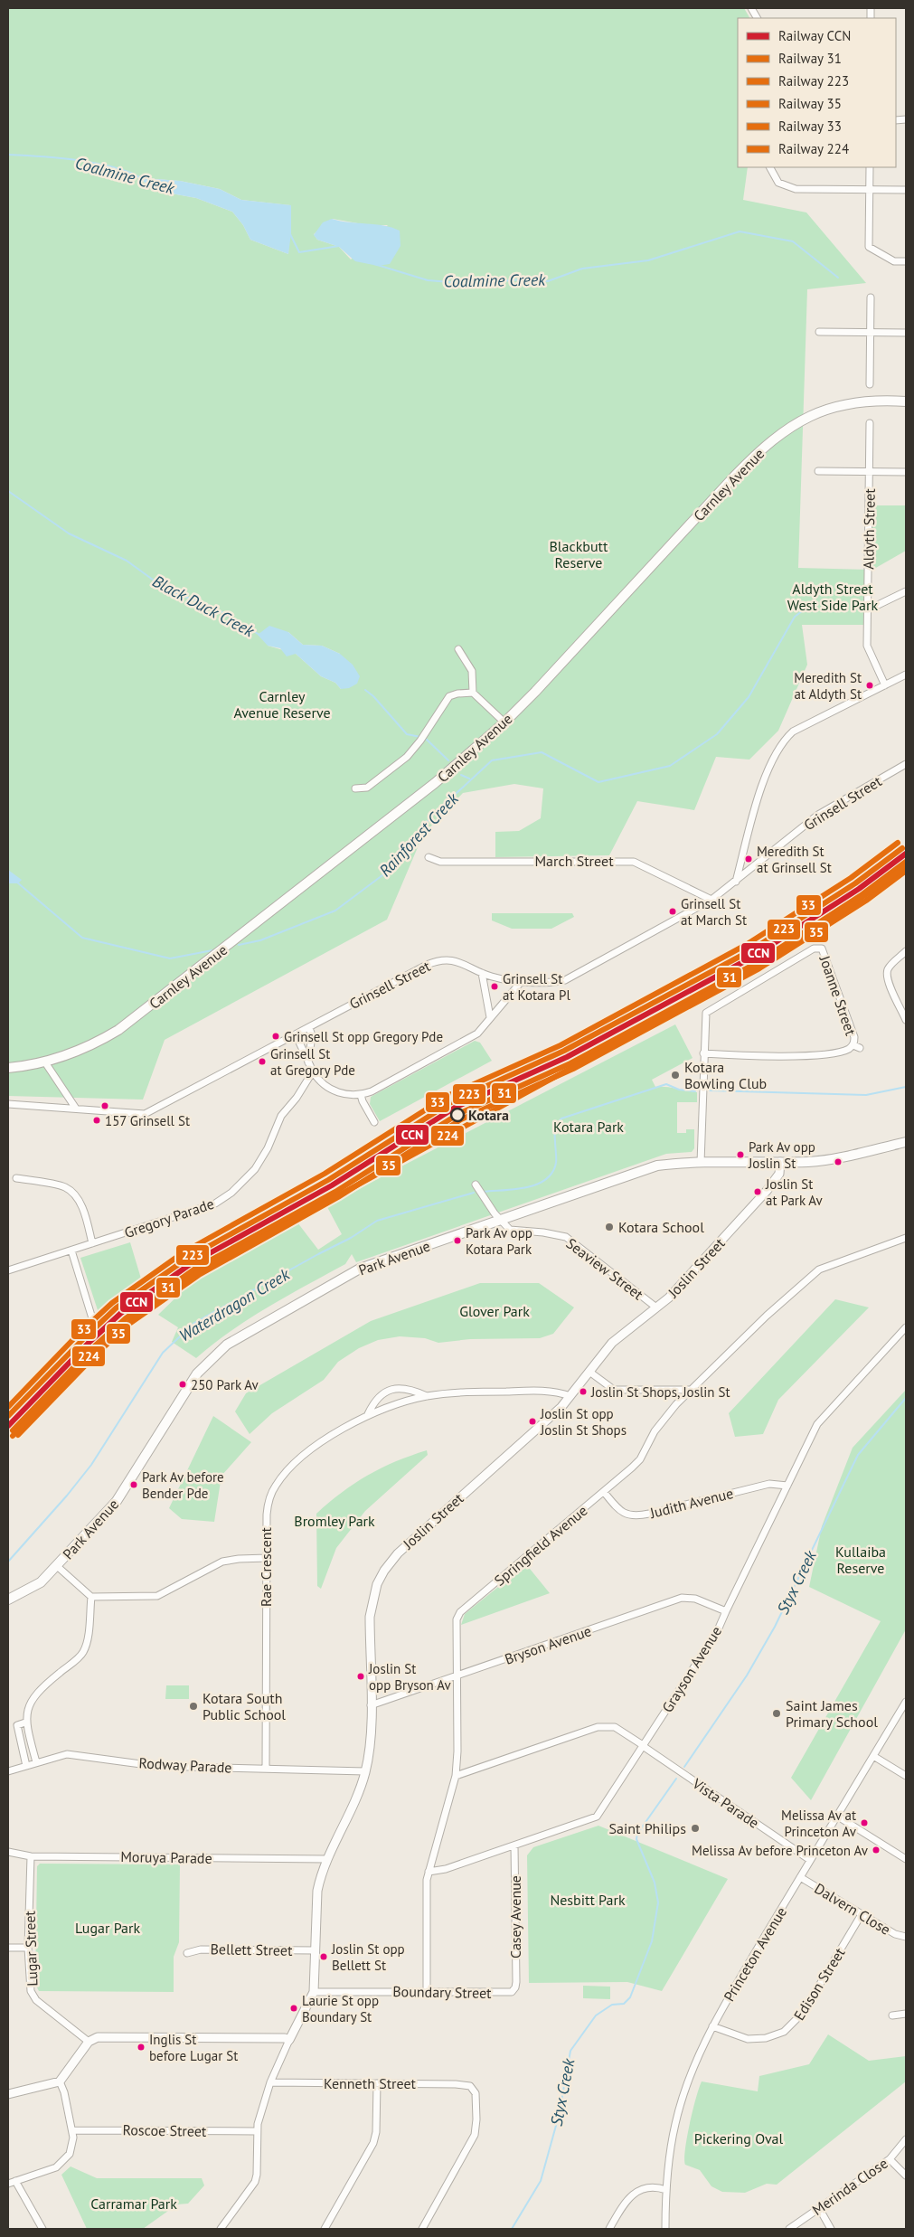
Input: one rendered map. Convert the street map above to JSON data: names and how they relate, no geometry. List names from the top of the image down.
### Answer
{
  "streets": {
    "main road": ["Carnley Avenue", "Park Avenue"],
    "street": [
      "Aldyth Street",
      "Grinsell Street",
      "March Street",
      "Joanne Street",
      "Gregory Parade",
      "Joslin Street",
      "Seaview Street",
      "Judith Avenue",
      "Springfield Avenue",
      "Rae Crescent",
      "Bryson Avenue",
      "Grayson Avenue",
      "Rodway Parade",
      "Vista Parade",
      "Moruya Parade",
      "Dalvern Close",
      "Casey Avenue",
      "Lugar Street",
      "Bellett Street",
      "Princeton Avenue",
      "Edison Street",
      "Boundary Street",
      "Kenneth Street",
      "Roscoe Street",
      "Merinda Close"
    ]
  },
  "crossings": [
    ["Grinsell Street", "March Street"],
    ["Park Avenue", "Joslin Street"],
    ["Park Avenue", "Seaview Street"],
    ["Joslin Street", "Seaview Street"],
    ["Joslin Street", "Rae Crescent"],
    ["Joslin Street", "Bryson Avenue"],
    ["Joslin Street", "Rodway Parade"],
    ["Joslin Street", "Moruya Parade"],
    ["Joslin Street", "Bellett Street"],
    ["Joslin Street", "Boundary Street"],
    ["Judith Avenue", "Springfield Avenue"],
    ["Judith Avenue", "Grayson Avenue"],
    ["Springfield Avenue", "Bryson Avenue"],
    ["Springfield Avenue", "Grayson Avenue"],
    ["Springfield Avenue", "Vista Parade"],
    ["Springfield Avenue", "Boundary Street"],
    ["Rae Crescent", "Rodway Parade"],
    ["Bryson Avenue", "Grayson Avenue"],
    ["Grayson Avenue", "Vista Parade"],
    ["Grayson Avenue", "Casey Avenue"],
    ["Vista Parade", "Princeton Avenue"],
    ["Moruya Parade", "Lugar Street"],
    ["Dalvern Close", "Princeton Avenue"],
    ["Dalvern Close", "Edison Street"],
    ["Casey Avenue", "Boundary Street"],
    ["Princeton Avenue", "Edison Street"]
  ],
  "water": [
    "Coalmine Creek",
    "Black Duck Creek",
    "Rainforest Creek",
    "Waterdragon Creek",
    "Styx Creek"
  ],
  "parks": [
    "Blackbutt Reserve",
    "Aldyth Street West Side Park",
    "Carnley Avenue Reserve",
    "Kotara Park",
    "Glover Park",
    "Bromley Park",
    "Kullaiba Reserve",
    "Nesbitt Park",
    "Lugar Park",
    "Pickering Oval",
    "Carramar Park"
  ],
  "places": [
    "Meredith St at Aldyth St",
    "Meredith St at Grinsell St",
    "Grinsell St at March St",
    "Grinsell St at Kotara Pl",
    "Grinsell St opp Gregory Pde",
    "Grinsell St at Gregory Pde",
    "Kotara Bowling Club",
    "Kotara",
    "157 Grinsell St",
    "Park Av opp Joslin St",
    "Joslin St at Park Av",
    "Kotara School",
    "Park Av opp Kotara Park",
    "250 Park Av",
    "Joslin St Shops, Joslin St",
    "Joslin St opp Joslin St Shops",
    "Park Av before Bender Pde",
    "Joslin St opp Bryson Av",
    "Kotara South Public School",
    "Saint James Primary School",
    "Melissa Av at Princeton Av",
    "Saint Philips",
    "Melissa Av before Princeton Av",
    "Joslin St opp Bellett St",
    "Laurie St opp Boundary St",
    "Inglis St before Lugar St"
  ],
  "lines": [
    "rail line 33",
    "rail line 223",
    "rail line CCN",
    "rail line 31",
    "rail line 224",
    "rail line 35"
  ],
  "legend": [
    "Railway CCN",
    "Railway 31",
    "Railway 223",
    "Railway 35",
    "Railway 33",
    "Railway 224"
  ]
}
